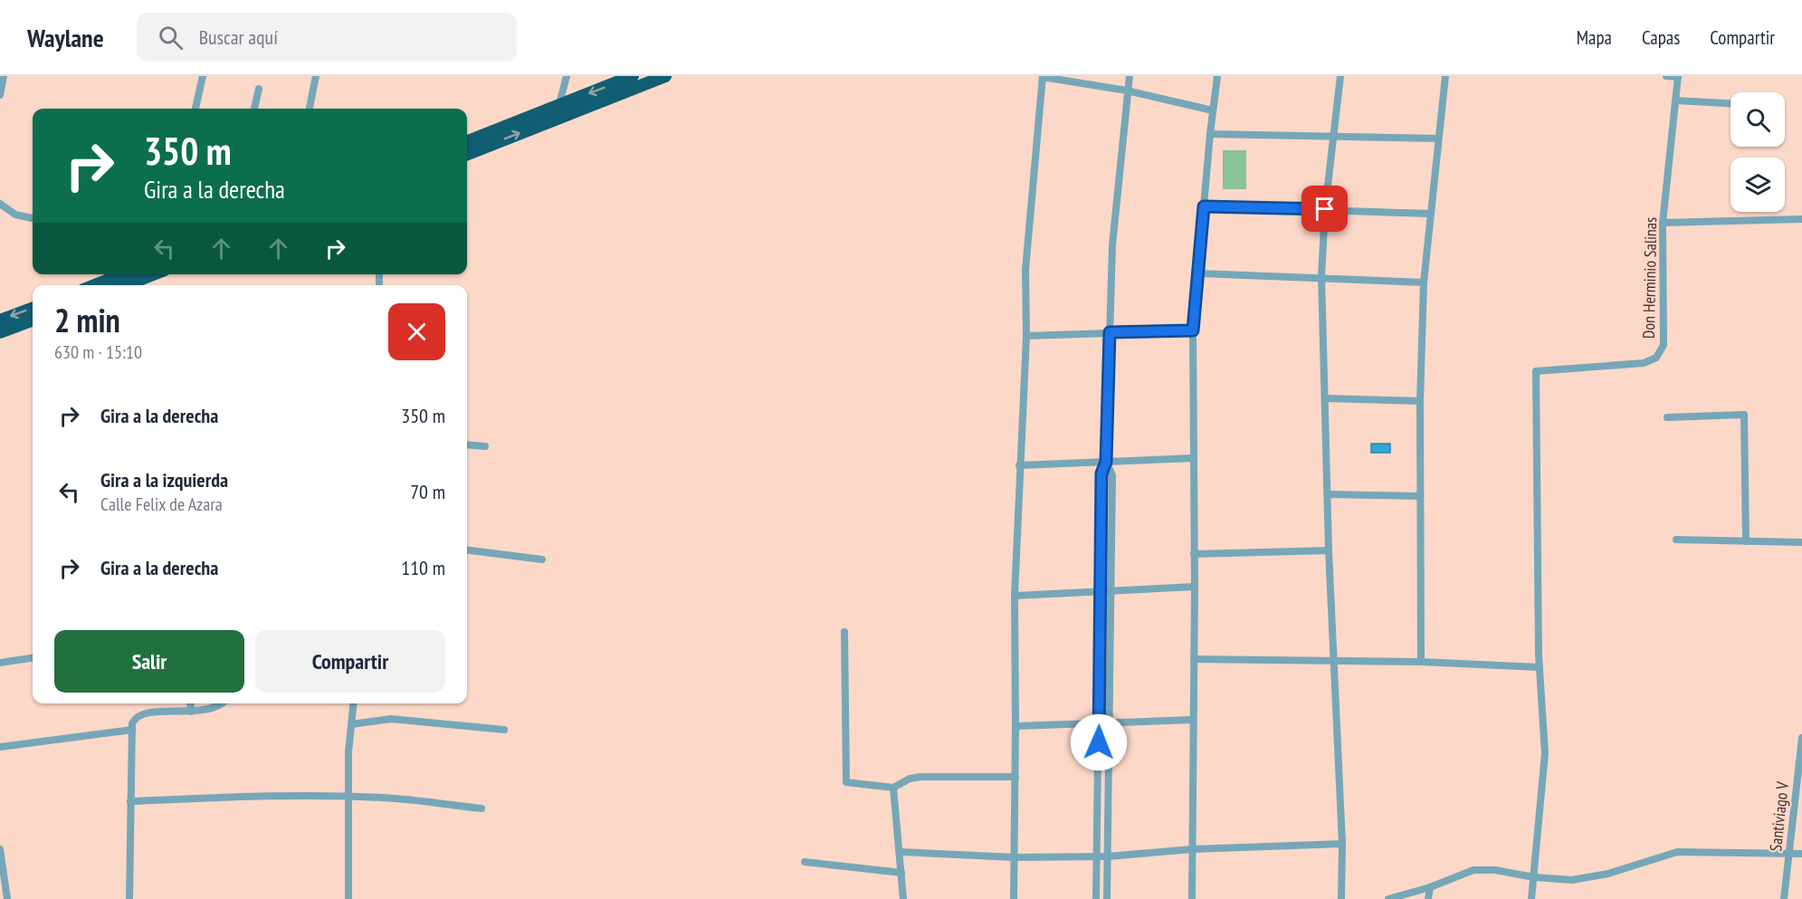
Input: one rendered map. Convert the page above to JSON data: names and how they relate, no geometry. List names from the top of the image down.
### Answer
{
  "streets": {
    "street": ["Don Herminio Salinas", "Santiviago V"]
  },
  "page": {
    "header": "Waylane",
    "search": "Buscar aquí",
    "nav": ["Mapa", "Capas", "Compartir"],
    "turn": ["350 m", "Gira a la derecha"],
    "heading": ["2 min", "630 m · 15:10"],
    "list": [
      {
        "name": "Gira a la derecha",
        "value": "350 m"
      },
      {
        "name": "Gira a la izquierda",
        "note": "Calle Felix de Azara",
        "value": "70 m"
      },
      {
        "name": "Gira a la derecha",
        "value": "110 m"
      }
    ],
    "buttons": ["Salir", "Compartir"]
  }
}
